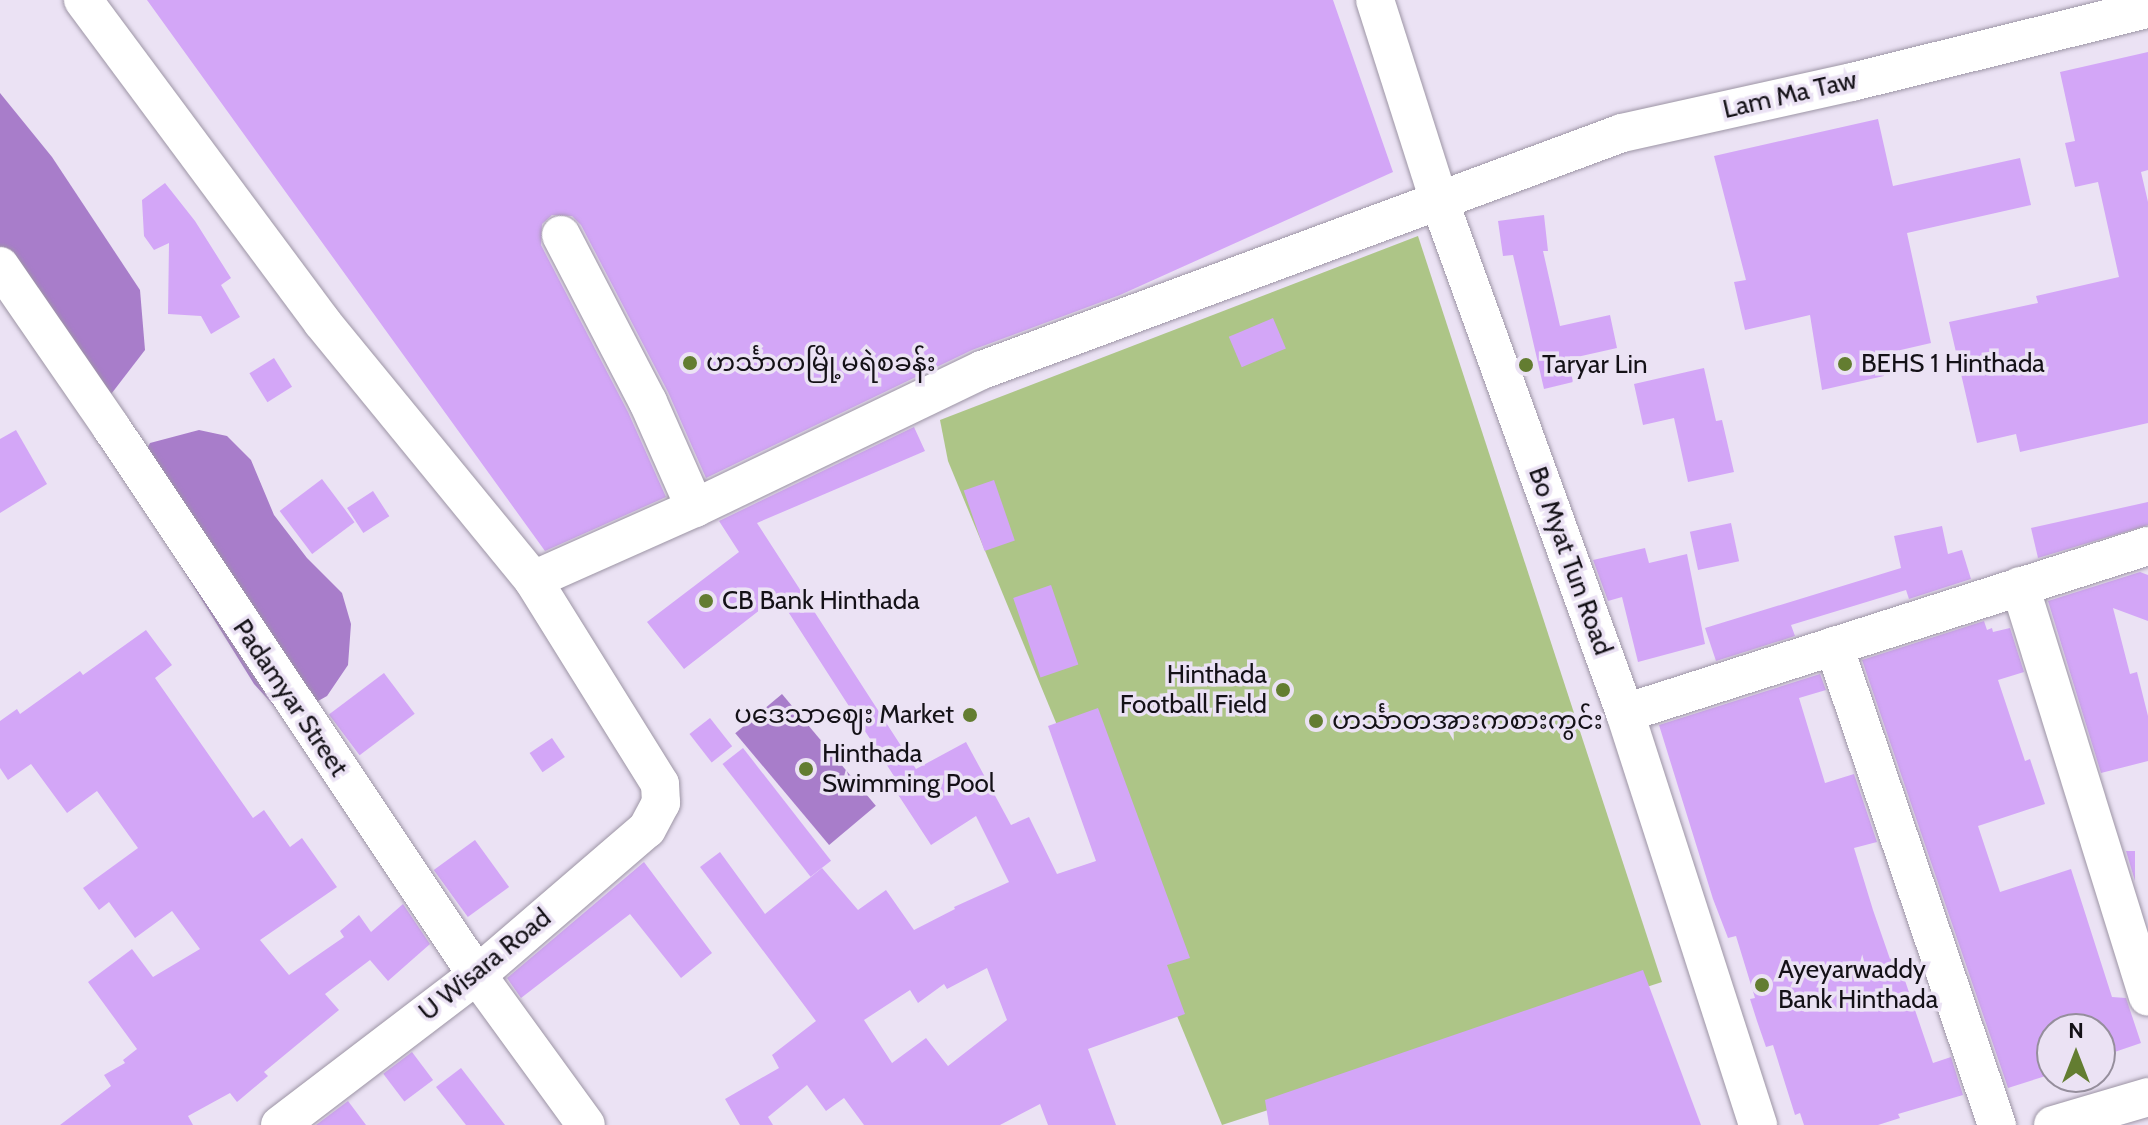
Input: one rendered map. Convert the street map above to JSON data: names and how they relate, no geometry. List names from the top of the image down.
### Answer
{
  "streets": {
    "street": [
      "Lam Ma Taw",
      "Bo Myat Tun Road",
      "Padamyar Street",
      "U Wisara Road"
    ]
  },
  "crossings": [
    ["Lam Ma Taw", "Bo Myat Tun Road"],
    ["Lam Ma Taw", "U Wisara Road"],
    ["Padamyar Street", "U Wisara Road"]
  ],
  "places": [
    "ဟင်္သာတမြို့မရဲစခန်း",
    "BEHS 1 Hinthada",
    "Taryar Lin",
    "CB Bank Hinthada",
    "Hinthada Football Field",
    "ပဒေသာဈေး Market",
    "ဟင်္သာတအားကစားကွင်း",
    "Hinthada Swimming Pool",
    "Ayeyarwaddy Bank Hinthada"
  ],
  "north": "top"
}
